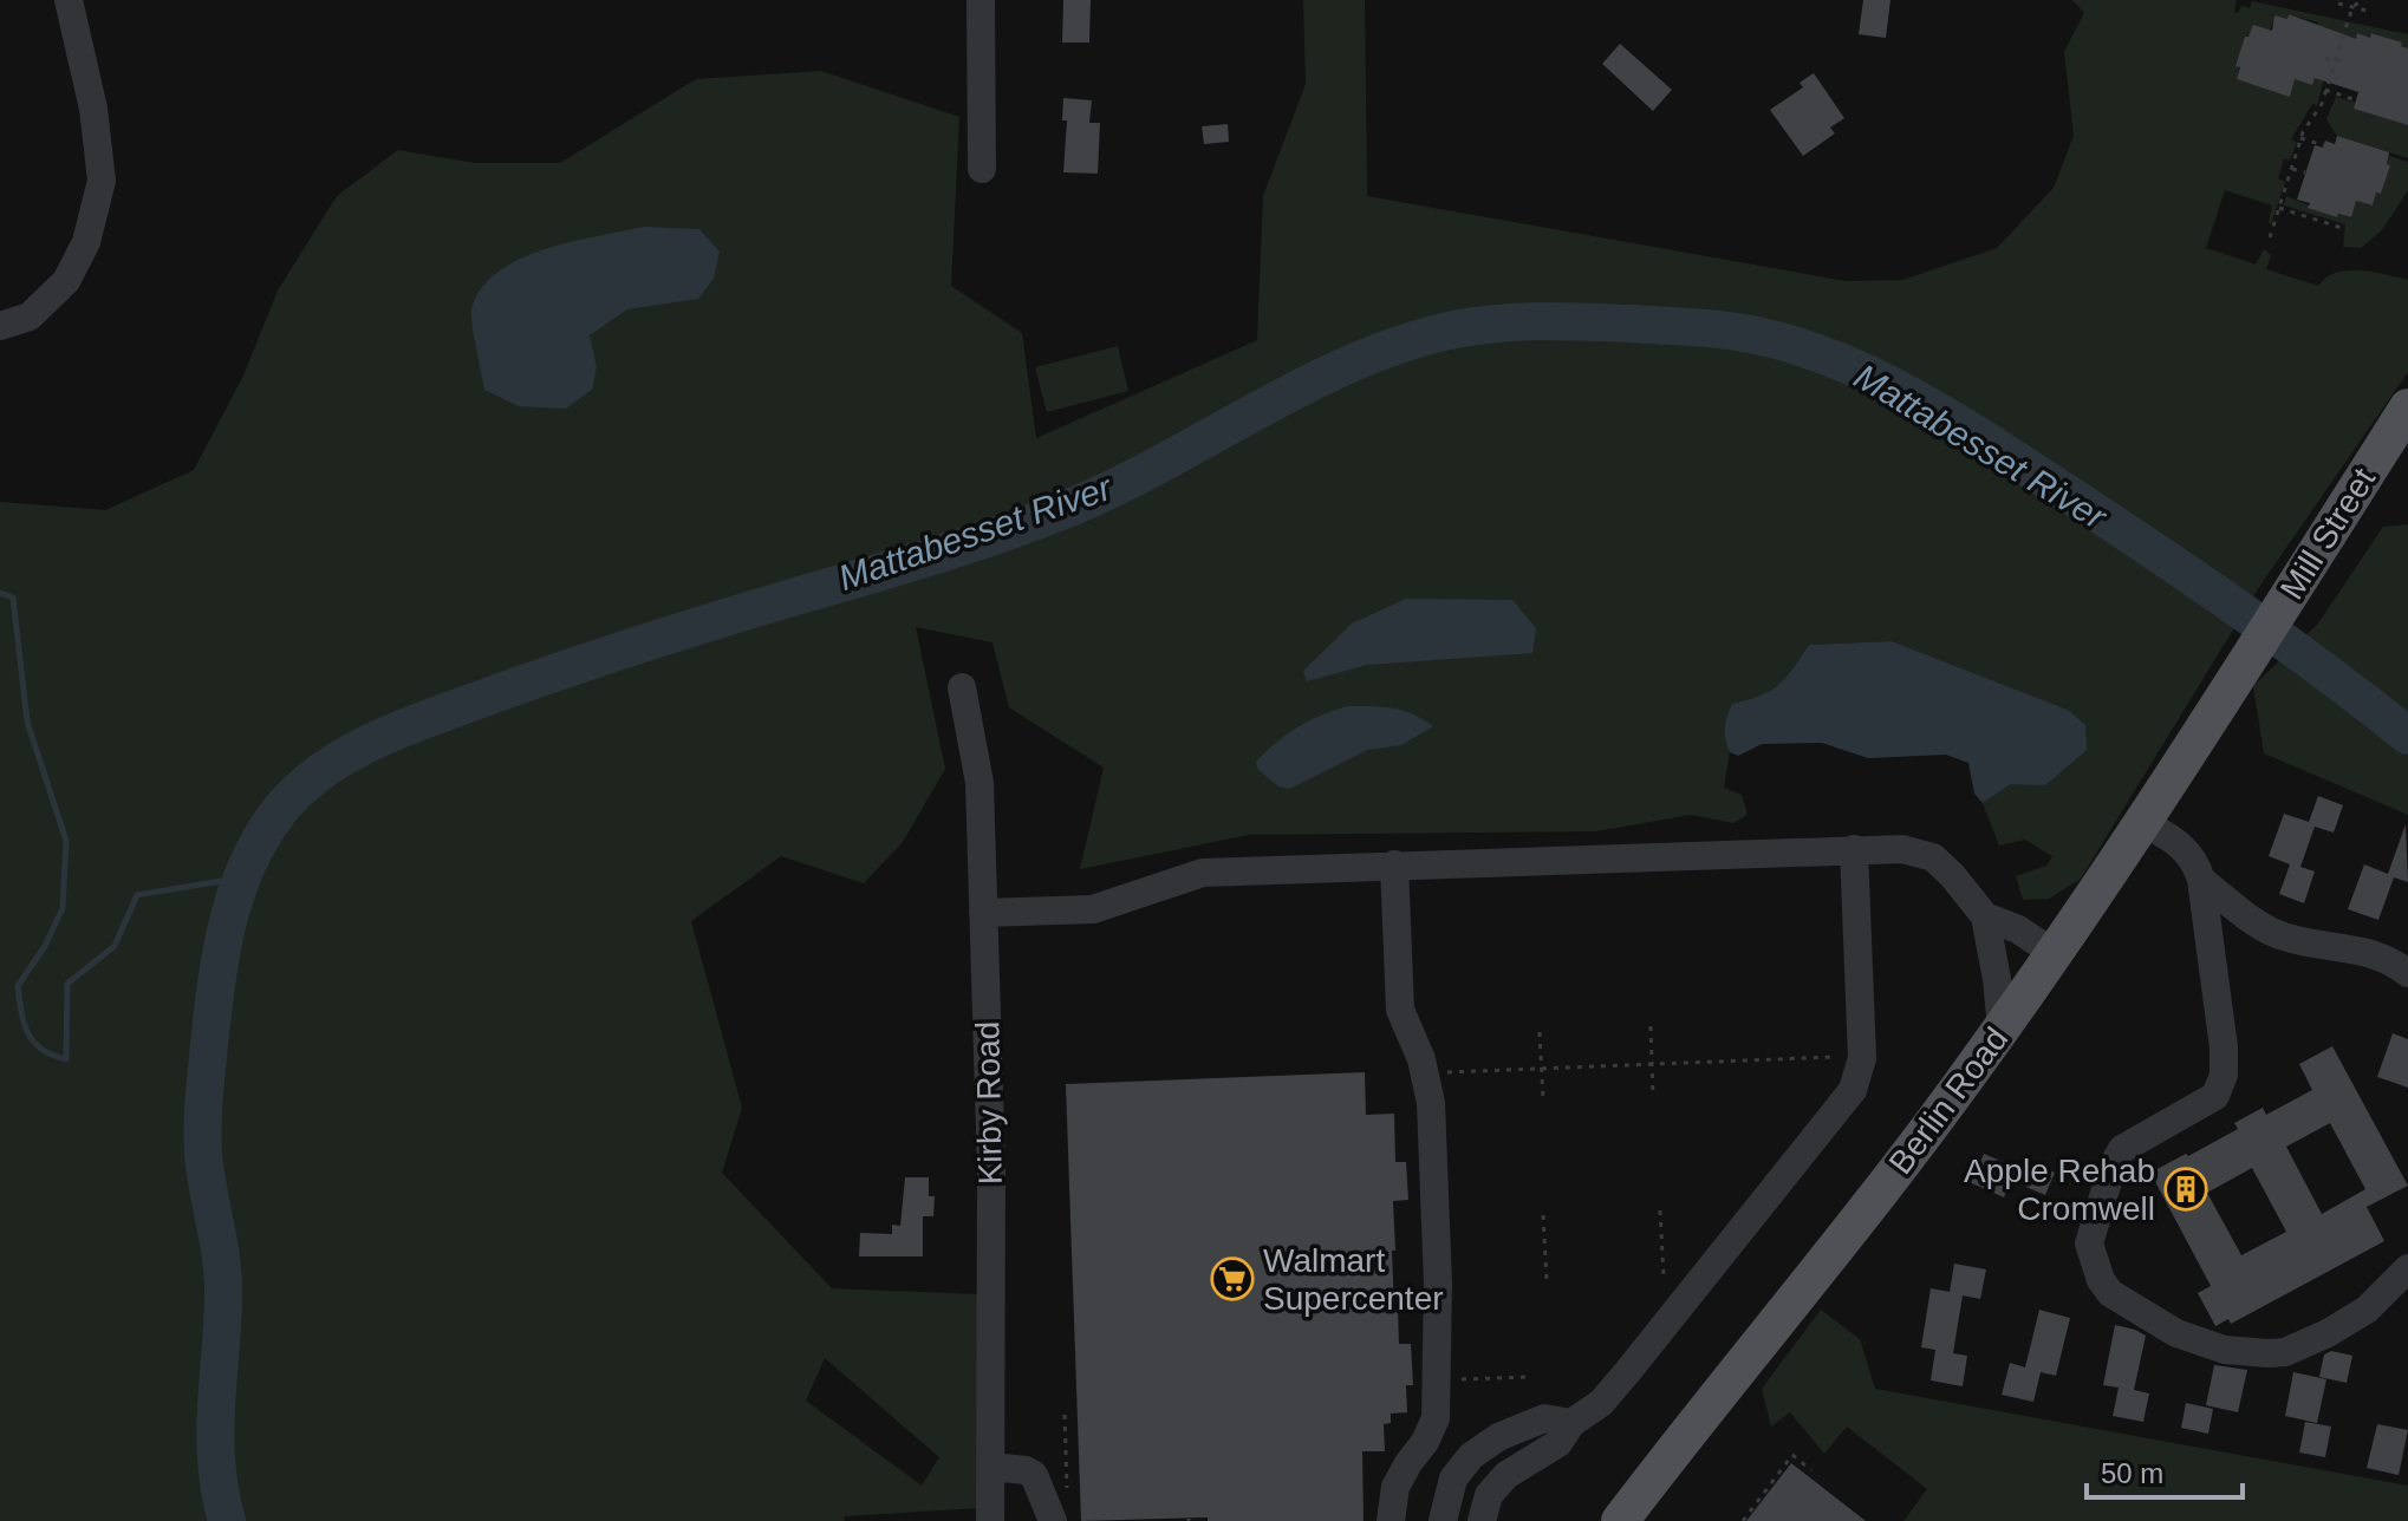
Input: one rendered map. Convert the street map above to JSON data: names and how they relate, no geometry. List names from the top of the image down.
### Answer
{
  "streets": {
    "main road": ["Mill Street", "Berlin Road"],
    "street": ["Kirby Road"]
  },
  "crossings": [
    ["Mill Street", "Berlin Road"]
  ],
  "water": ["Mattabesset River"],
  "places": {
    "building": ["Apple Rehab Cromwell"],
    "supermarket": ["Walmart Supercenter"]
  },
  "scale_bar": "50 m"
}
